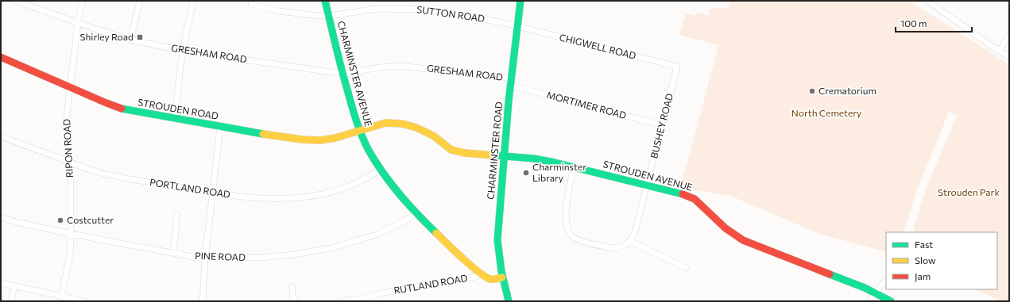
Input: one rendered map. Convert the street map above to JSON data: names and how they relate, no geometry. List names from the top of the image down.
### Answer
{
  "streets": {
    "street": [
      "SUTTON ROAD",
      "CHIGWELL ROAD",
      "GRESHAM ROAD",
      "CHARMINSTER AVENUE",
      "MORTIMER ROAD",
      "STROUDEN ROAD",
      "BUSHEY ROAD",
      "RIPON ROAD",
      "CHARMINSTER ROAD",
      "STROUDEN AVENUE",
      "PORTLAND ROAD",
      "PINE ROAD",
      "RUTLAND ROAD"
    ]
  },
  "crossings": [
    ["SUTTON ROAD", "CHIGWELL ROAD"],
    ["SUTTON ROAD", "CHARMINSTER AVENUE"],
    ["SUTTON ROAD", "CHARMINSTER ROAD"],
    ["CHIGWELL ROAD", "BUSHEY ROAD"],
    ["CHIGWELL ROAD", "CHARMINSTER ROAD"],
    ["GRESHAM ROAD", "CHARMINSTER AVENUE"],
    ["GRESHAM ROAD", "MORTIMER ROAD"],
    ["GRESHAM ROAD", "RIPON ROAD"],
    ["GRESHAM ROAD", "CHARMINSTER ROAD"],
    ["CHARMINSTER AVENUE", "STROUDEN ROAD"],
    ["CHARMINSTER AVENUE", "CHARMINSTER ROAD"],
    ["CHARMINSTER AVENUE", "STROUDEN AVENUE"],
    ["CHARMINSTER AVENUE", "PORTLAND ROAD"],
    ["CHARMINSTER AVENUE", "PINE ROAD"],
    ["CHARMINSTER AVENUE", "RUTLAND ROAD"],
    ["MORTIMER ROAD", "BUSHEY ROAD"],
    ["MORTIMER ROAD", "CHARMINSTER ROAD"],
    ["STROUDEN ROAD", "RIPON ROAD"],
    ["STROUDEN ROAD", "STROUDEN AVENUE"],
    ["BUSHEY ROAD", "STROUDEN AVENUE"],
    ["RIPON ROAD", "PORTLAND ROAD"],
    ["RIPON ROAD", "PINE ROAD"],
    ["CHARMINSTER ROAD", "STROUDEN AVENUE"]
  ],
  "parks": ["North Cemetery", "Strouden Park"],
  "places": {
    "transit": ["Shirley Road"],
    "other": ["Crematorium", "Charminster Library", "Costcutter"]
  },
  "legend": ["Fast", "Slow", "Jam"],
  "scale_bar": "100 m"
}
